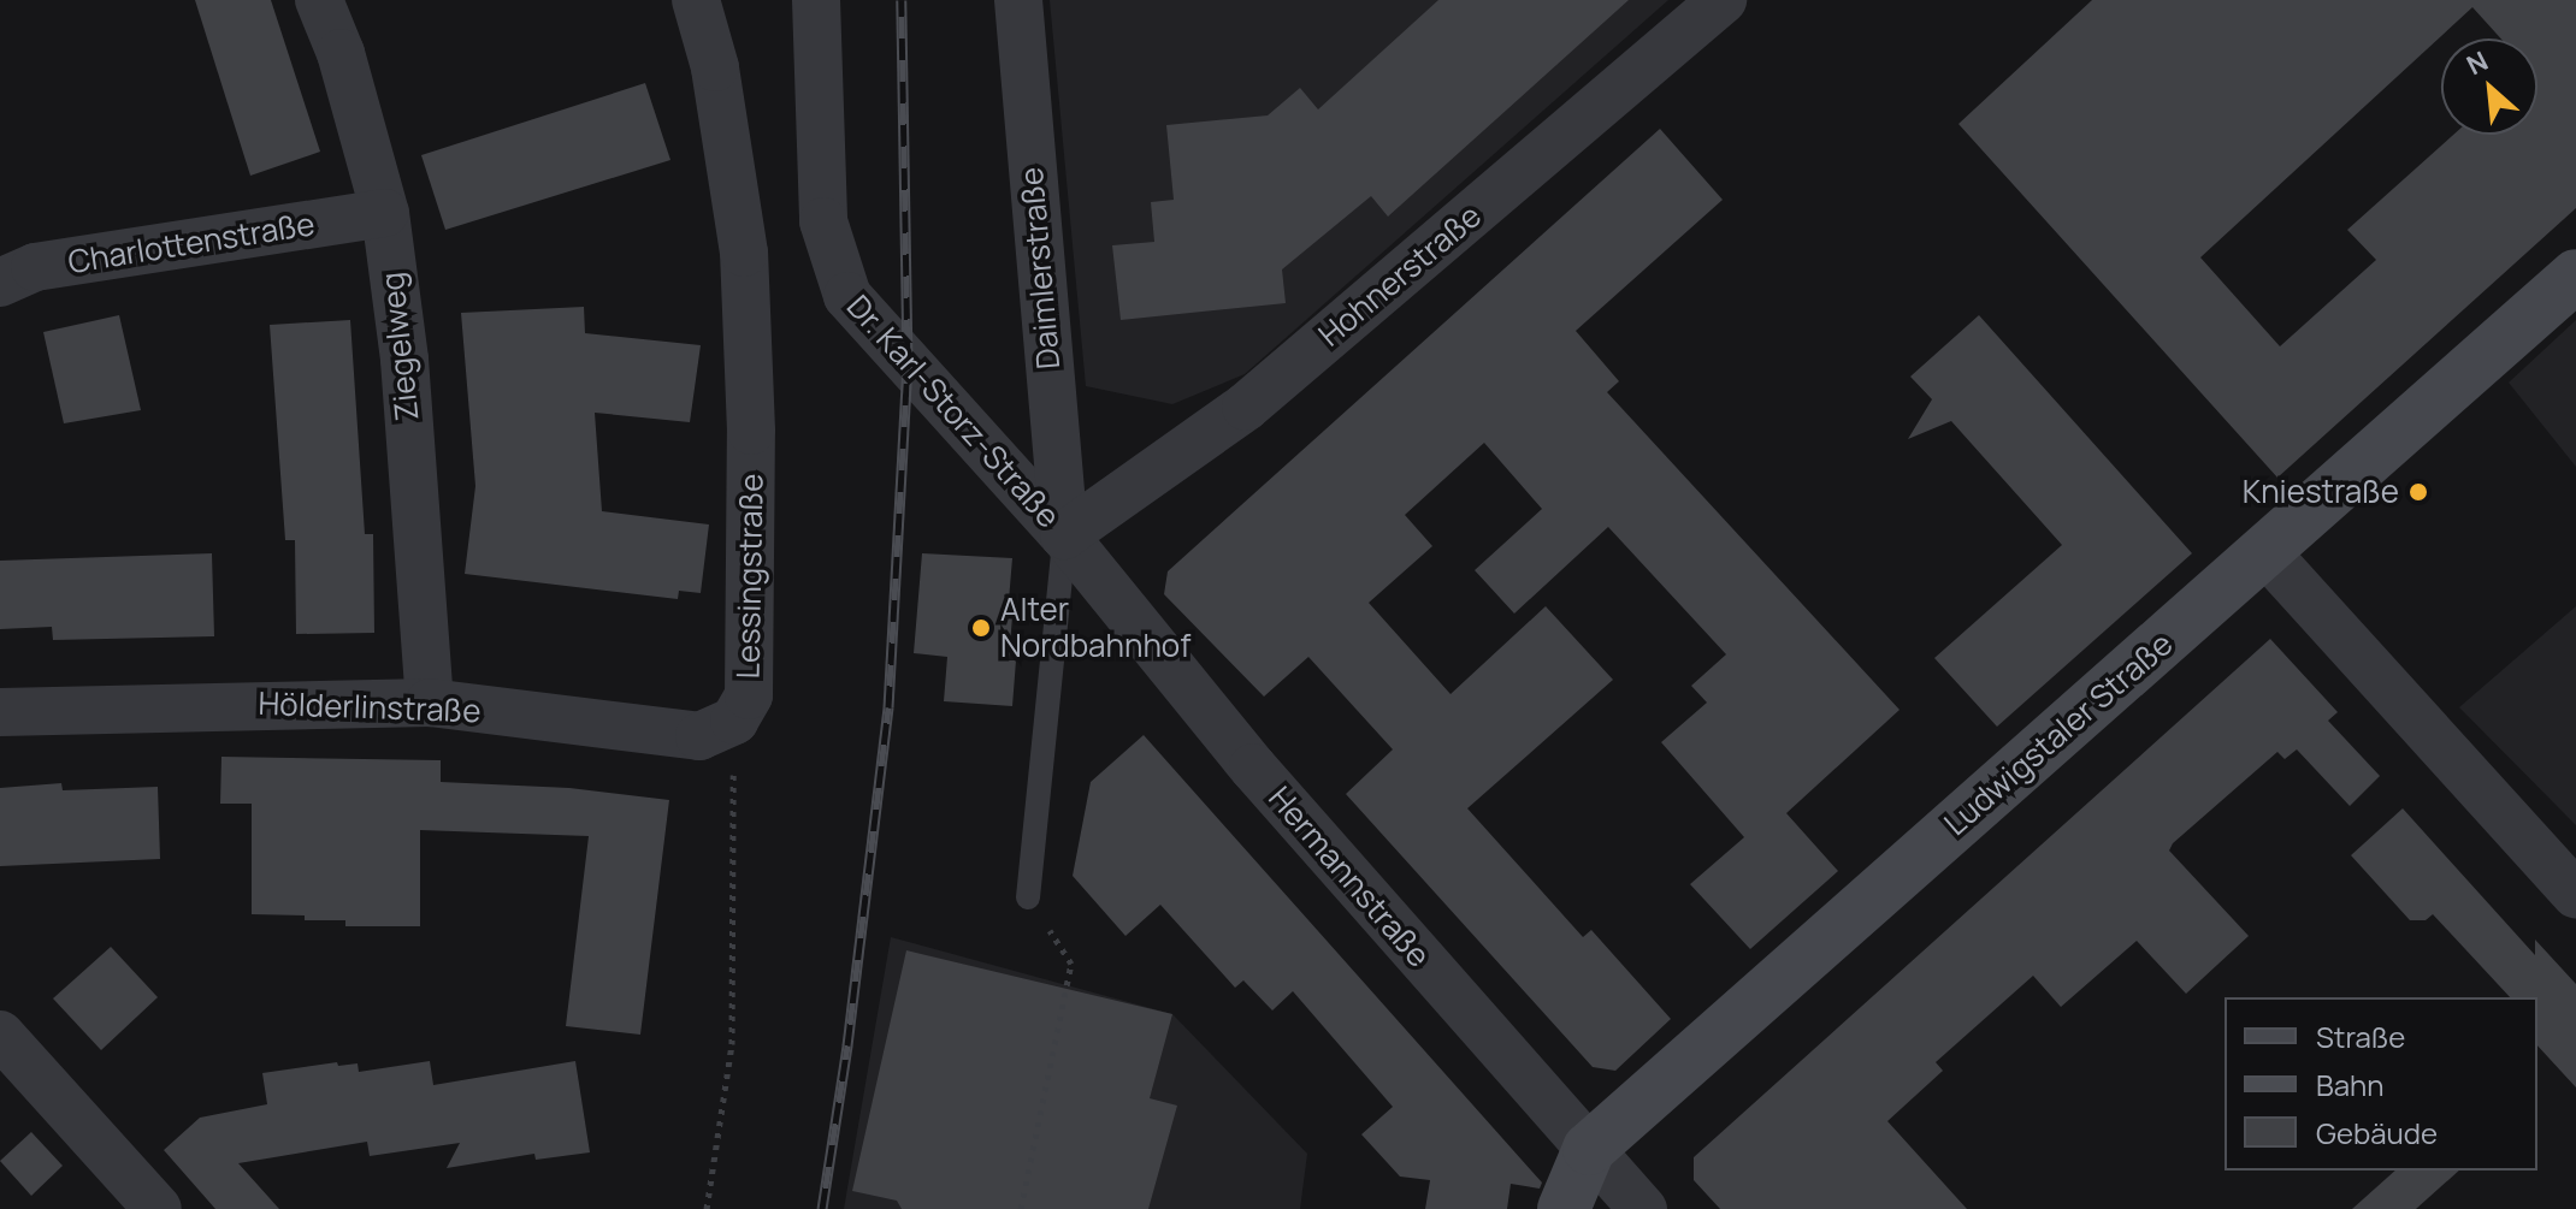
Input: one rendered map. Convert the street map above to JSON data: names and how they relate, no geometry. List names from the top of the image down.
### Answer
{
  "streets": {
    "main road": ["Ludwigstaler Straße"],
    "street": [
      "Charlottenstraße",
      "Daimlerstraße",
      "Hohnerstraße",
      "Ziegelweg",
      "Dr. Karl-Storz-Straße",
      "Lessingstraße",
      "Hölderlinstraße",
      "Hermannstraße"
    ]
  },
  "crossings": [
    ["Charlottenstraße", "Ziegelweg"],
    ["Daimlerstraße", "Hohnerstraße"],
    ["Daimlerstraße", "Dr. Karl-Storz-Straße"],
    ["Daimlerstraße", "Hermannstraße"],
    ["Hohnerstraße", "Dr. Karl-Storz-Straße"],
    ["Hohnerstraße", "Hermannstraße"],
    ["Ziegelweg", "Hölderlinstraße"],
    ["Dr. Karl-Storz-Straße", "Hermannstraße"],
    ["Lessingstraße", "Hölderlinstraße"],
    ["Ludwigstaler Straße", "Hermannstraße"]
  ],
  "places": ["Kniestraße", "Alter Nordbahnhof"],
  "legend": ["Straße", "Bahn", "Gebäude"],
  "north": "top left"
}
